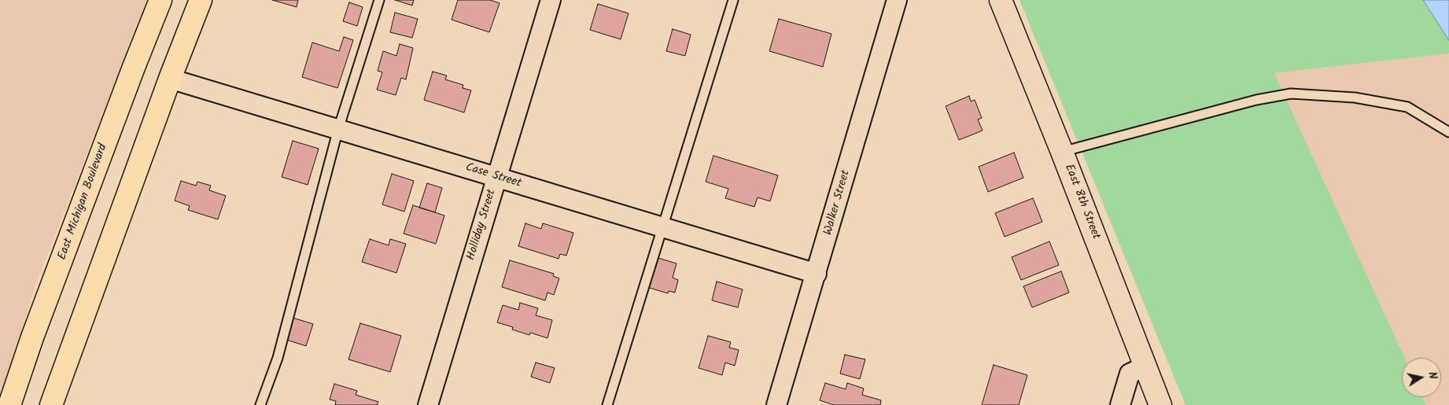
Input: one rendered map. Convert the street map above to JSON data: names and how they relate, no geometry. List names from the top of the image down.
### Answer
{
  "streets": {
    "main road": ["East Michigan Boulevard"],
    "street": [
      "Case Street",
      "East 8th Street",
      "Walker Street",
      "Holliday Street"
    ]
  },
  "crossings": [
    ["Case Street", "Walker Street"],
    ["Case Street", "Holliday Street"]
  ],
  "north": "right"
}
